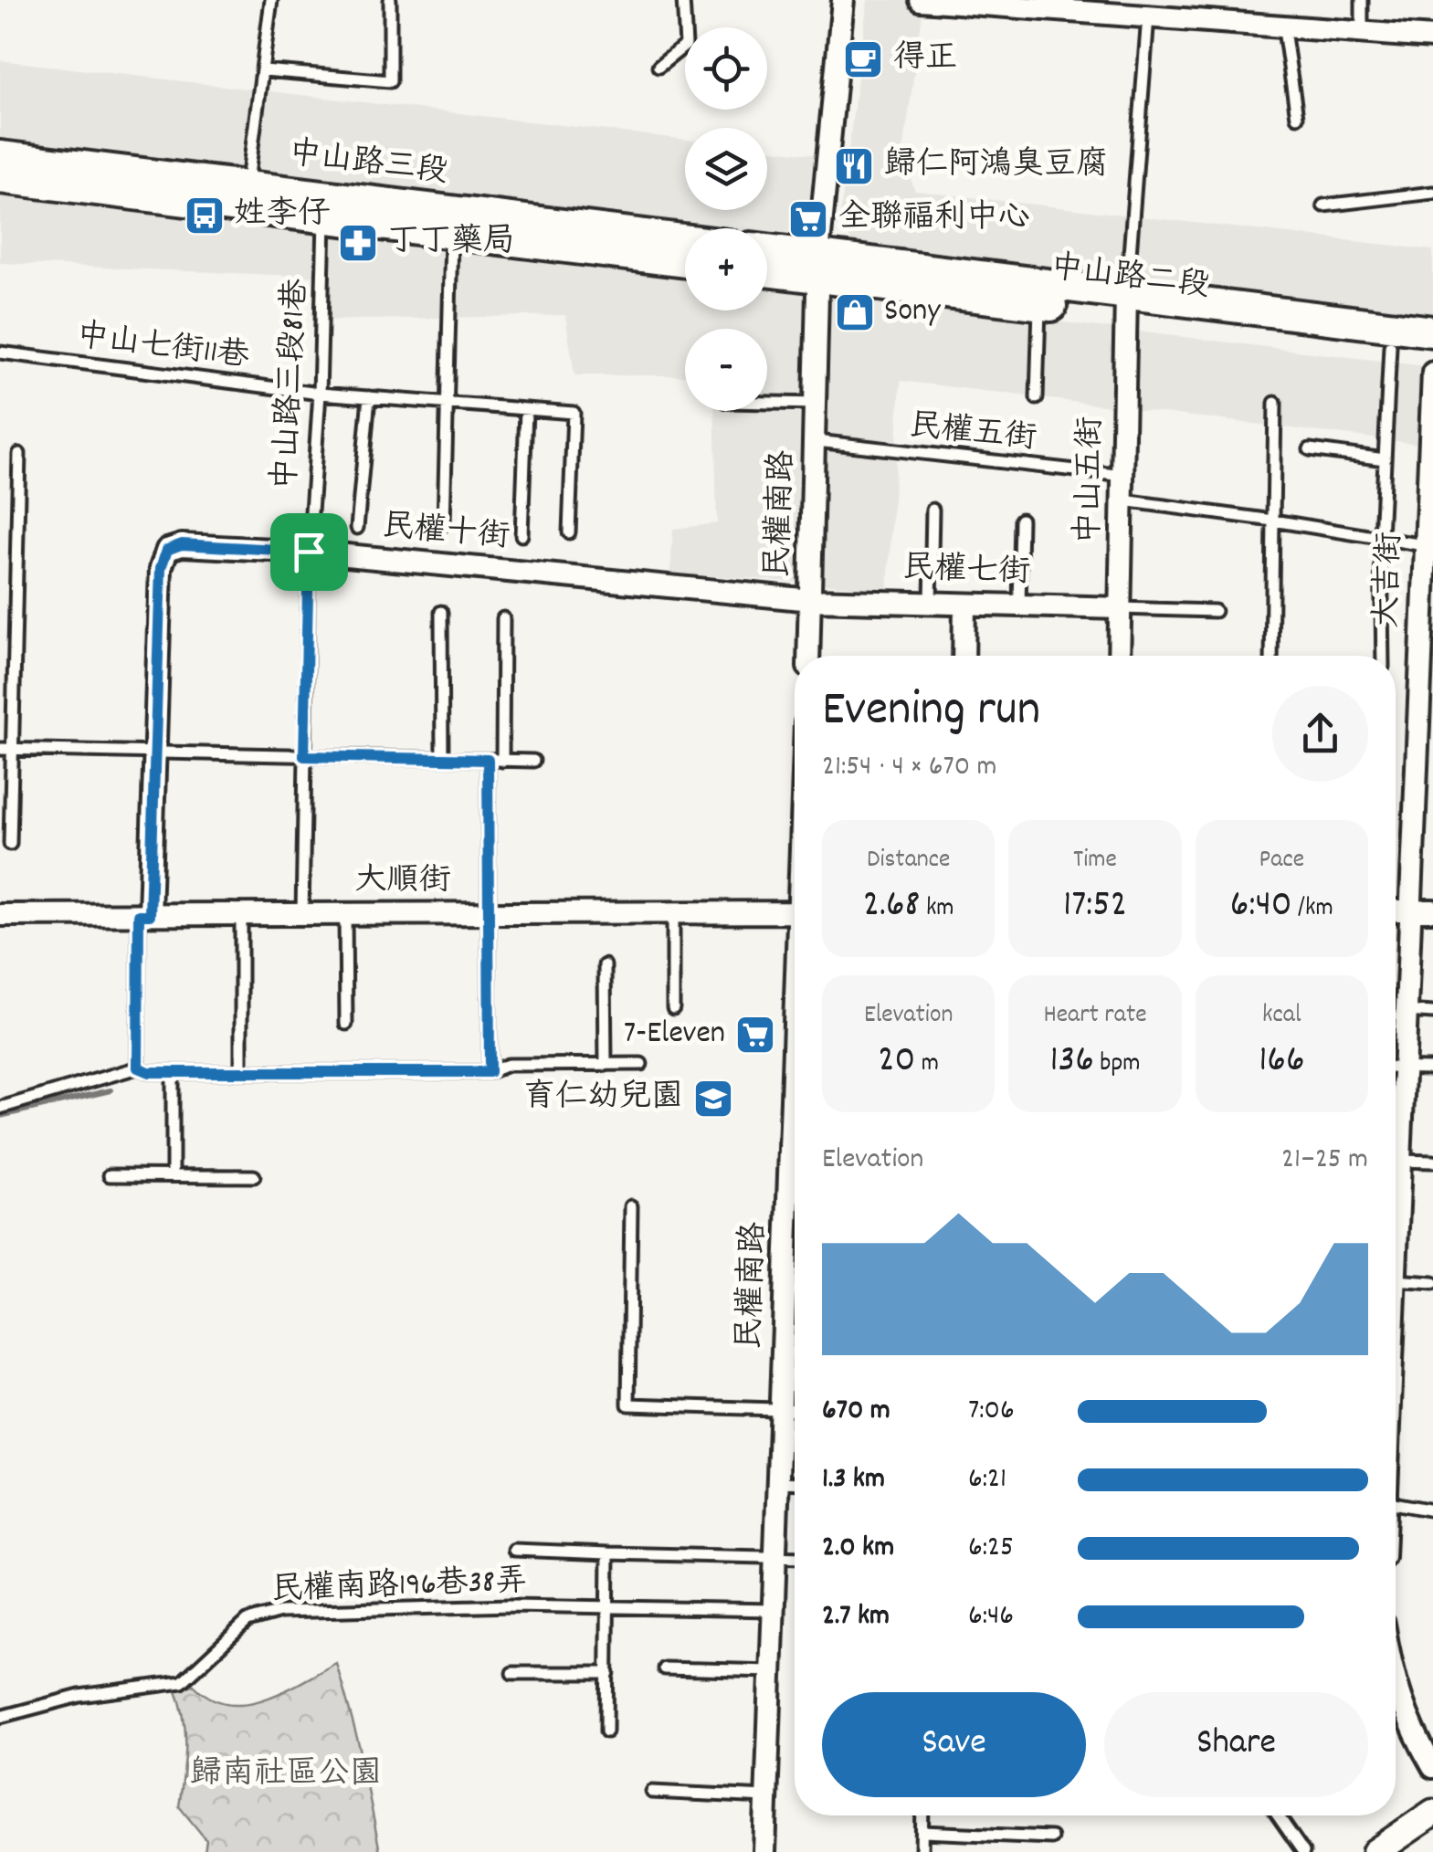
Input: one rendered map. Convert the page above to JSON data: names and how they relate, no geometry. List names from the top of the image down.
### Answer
{
  "streets": {
    "main road": ["中山路三段", "中山路二段"],
    "street": [
      "中山五街",
      "民權南路",
      "民權十街",
      "民權七街",
      "大吉街",
      "大順街"
    ],
    "lane": [
      "中山七街11巷",
      "中山路三段81巷",
      "民權五街",
      "民權南路196巷38弄"
    ]
  },
  "crossings": [
    ["中山路三段", "中山路三段81巷"],
    ["中山路二段", "中山五街"],
    ["中山路二段", "民權南路"],
    ["中山七街11巷", "中山路三段81巷"],
    ["中山路三段81巷", "民權十街"],
    ["中山路三段81巷", "大順街"],
    ["民權五街", "中山五街"],
    ["民權五街", "民權南路"],
    ["中山五街", "民權七街"],
    ["民權南路", "民權十街"],
    ["民權南路", "民權七街"],
    ["民權南路", "民權南路196巷38弄"],
    ["民權十街", "民權七街"],
    ["民權十街", "大順街"]
  ],
  "parks": ["歸南社區公園"],
  "places": {
    "cafe": ["得正"],
    "restaurant": ["歸仁阿鴻臭豆腐"],
    "bus stop": ["姓李仔"],
    "supermarket": ["全聯福利中心", "7-Eleven"],
    "pharmacy": ["丁丁藥局"],
    "shop": ["Sony"],
    "school or university": ["育仁幼兒園"]
  },
  "page": {
    "map_buttons": ["+", "−"],
    "heading": ["Evening run", "21:54 · 4 × 670 m"],
    "stats": [
      ["Distance", "2.68 km"],
      ["Time", "17:52"],
      ["Pace", "6:40 /km"],
      ["Elevation", "20 m"],
      ["Heart rate", "136 bpm"],
      ["kcal", "166"]
    ],
    "chart": ["Elevation", "21–25 m"],
    "list": [
      {
        "name": "670 m",
        "note": "7:06"
      },
      {
        "name": "1.3 km",
        "note": "6:21"
      },
      {
        "name": "2.0 km",
        "note": "6:25"
      },
      {
        "name": "2.7 km",
        "note": "6:46"
      }
    ],
    "buttons": ["Save", "Share"]
  }
}
